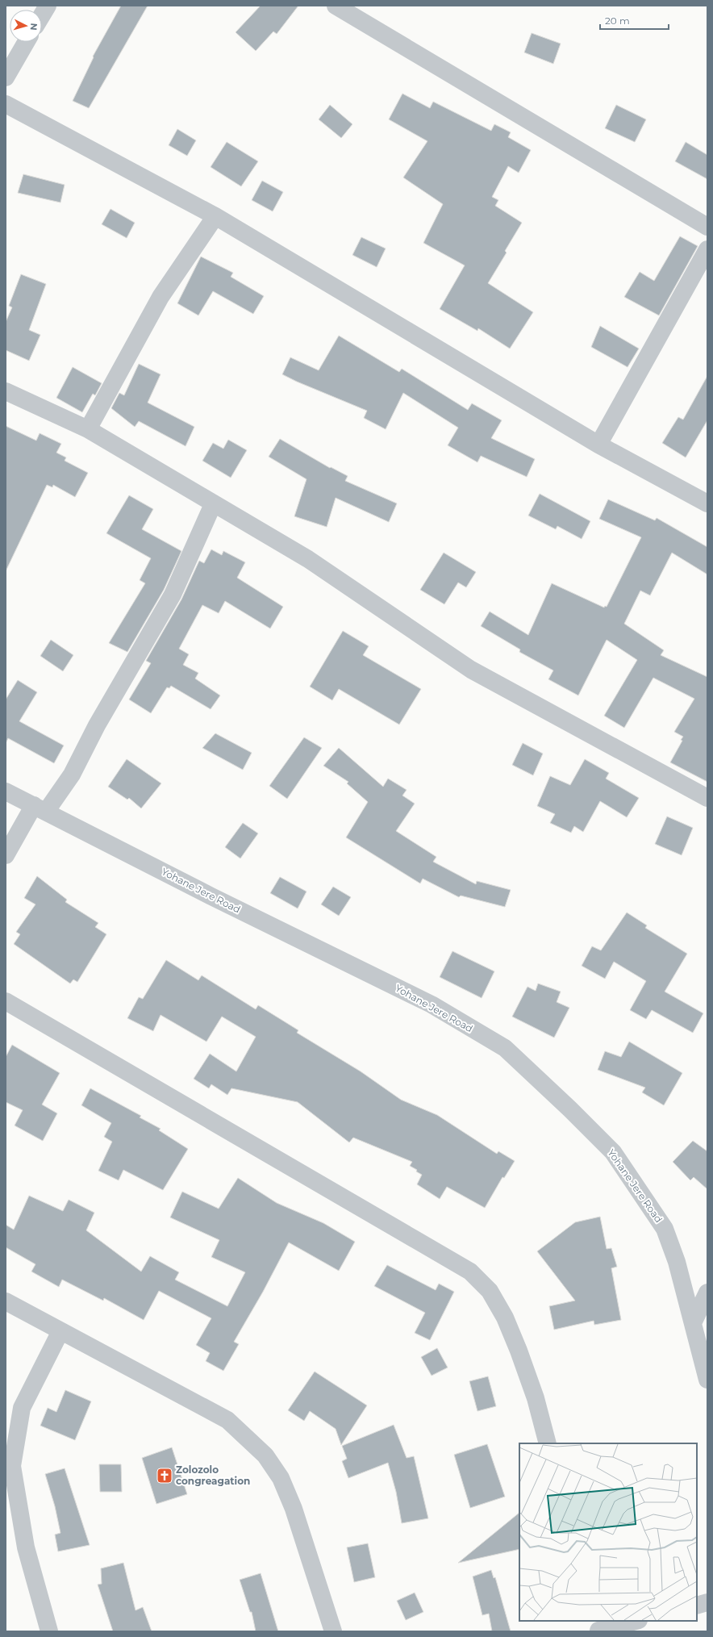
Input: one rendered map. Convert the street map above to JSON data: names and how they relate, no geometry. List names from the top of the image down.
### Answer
{
  "streets": {
    "street": ["Yohane Jere Road"]
  },
  "places": {
    "church": ["Zolozolo congreagation"]
  },
  "scale_bar": "20 m",
  "north": "right"
}
